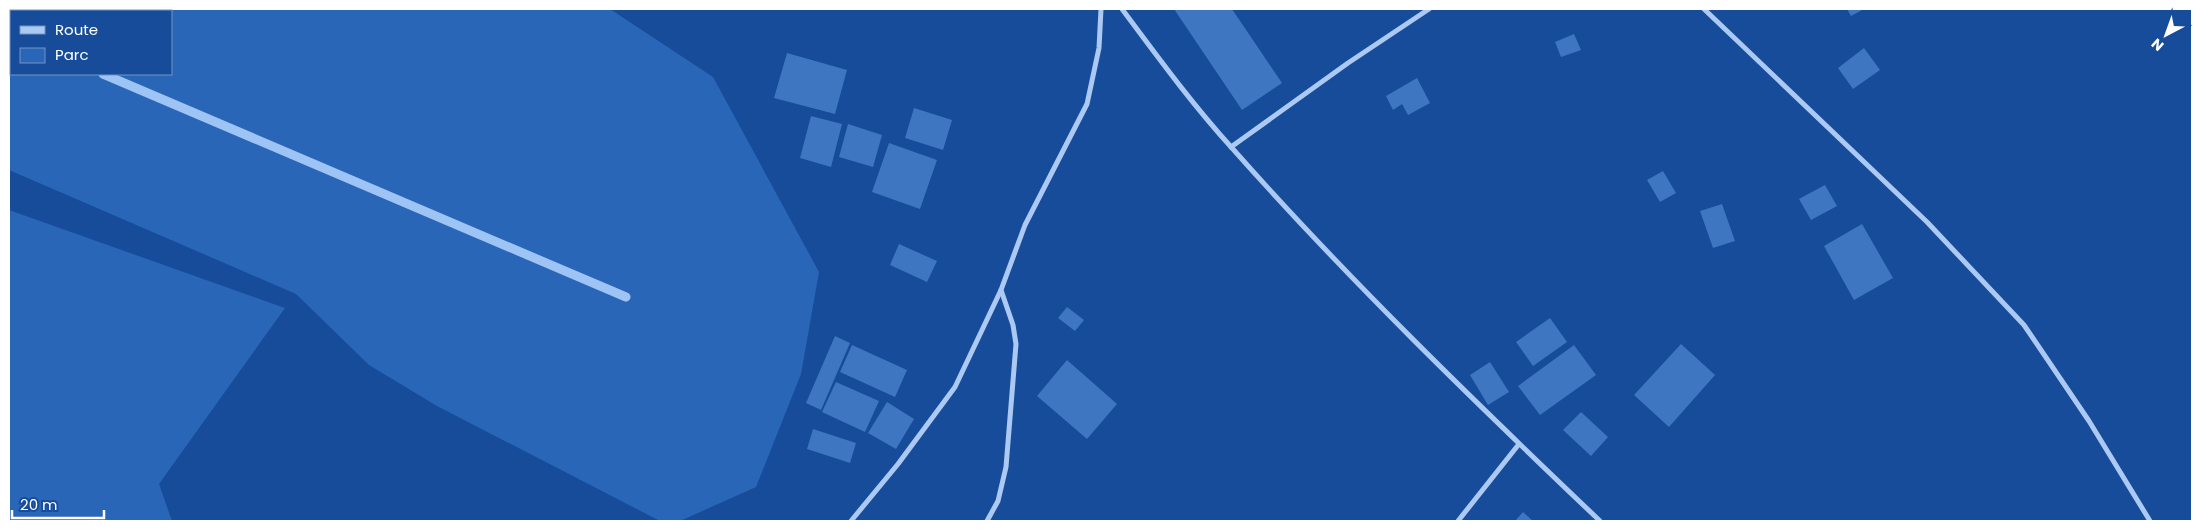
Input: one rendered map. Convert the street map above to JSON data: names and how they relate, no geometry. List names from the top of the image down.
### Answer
{
  "legend": ["Route", "Parc"],
  "scale_bar": "20 m",
  "north": "bottom left"
}
